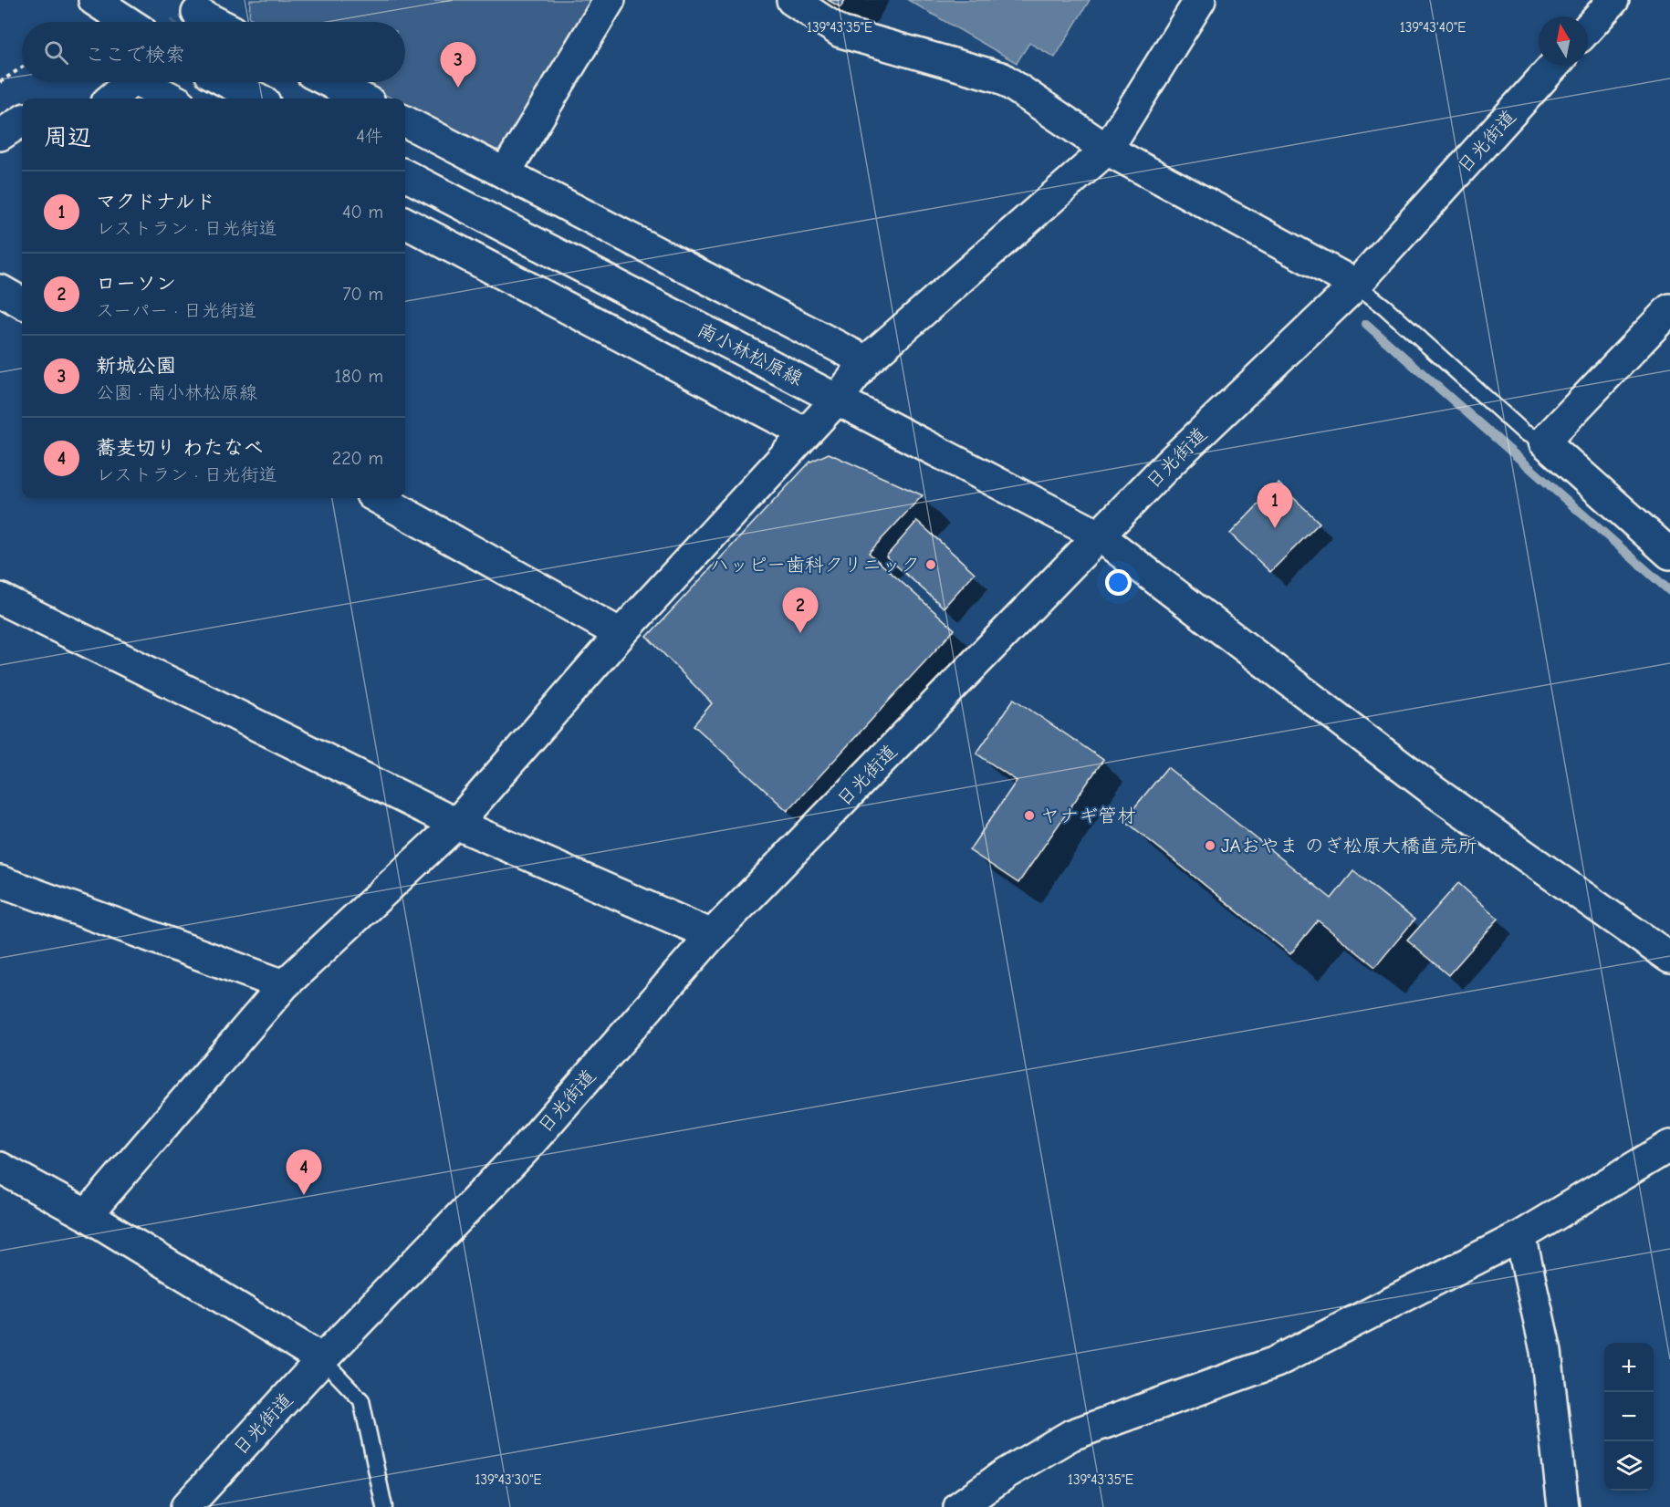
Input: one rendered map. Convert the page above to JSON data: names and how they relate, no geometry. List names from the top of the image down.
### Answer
{
  "streets": {
    "main road": ["日光街道", "南小林松原線"]
  },
  "crossings": [
    ["日光街道", "南小林松原線"]
  ],
  "places": ["ハッピー歯科クリニック", "ヤナギ管材", "JAおやま のぎ松原大橋直売所"],
  "north": "top",
  "page": {
    "search": "ここで検索",
    "pins": [
      "3",
      "1",
      "2",
      "4"
    ],
    "heading": ["周辺", "4件"],
    "list": [
      {
        "mark": "1",
        "name": "マクドナルド",
        "note": "レストラン · 日光街道",
        "value": "40 m"
      },
      {
        "mark": "2",
        "name": "ローソン",
        "note": "スーパー · 日光街道",
        "value": "70 m"
      },
      {
        "mark": "3",
        "name": "新城公園",
        "note": "公園 · 南小林松原線",
        "value": "180 m"
      },
      {
        "mark": "4",
        "name": "蕎麦切り わたなべ",
        "note": "レストラン · 日光街道",
        "value": "220 m"
      }
    ],
    "map_buttons": ["+", "−"]
  },
  "coordinates": ["139°43'35\"E", "139°43'40\"E", "139°43'30\"E"]
}
